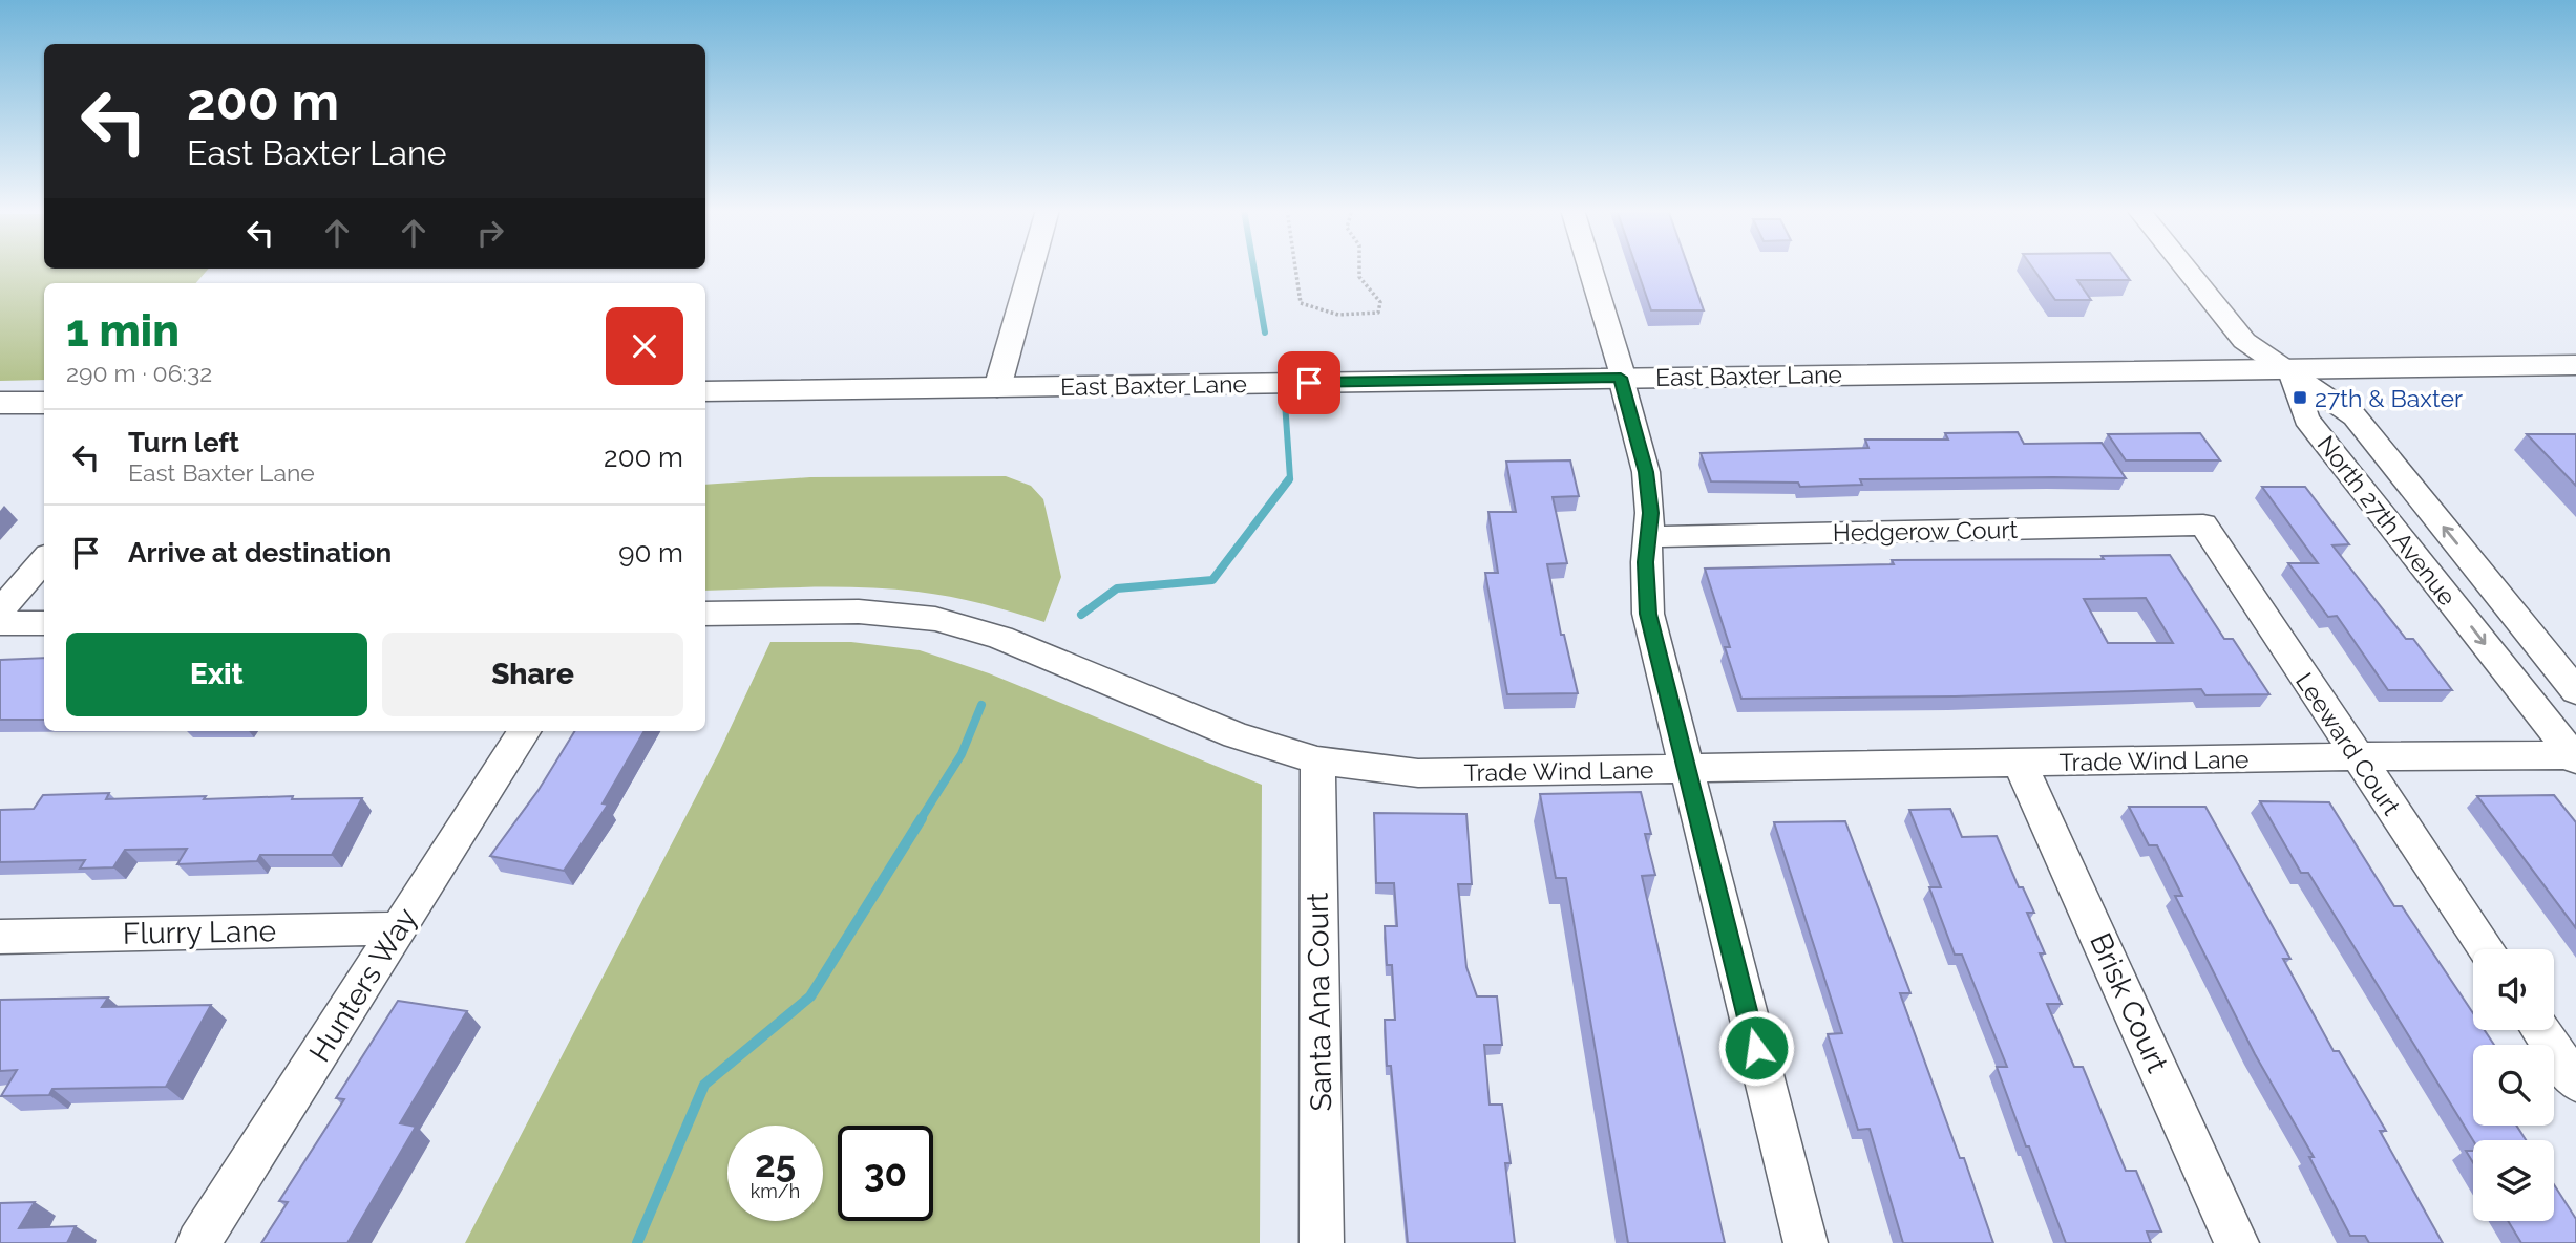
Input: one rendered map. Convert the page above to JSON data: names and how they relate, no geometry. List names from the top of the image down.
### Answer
{
  "streets": {
    "main road": ["East Baxter Lane"],
    "street": [
      "North 27th Avenue",
      "Hedgerow Court",
      "Leeward Court",
      "Trade Wind Lane",
      "Flurry Lane",
      "Hunters Way",
      "Santa Ana Court",
      "Brisk Court"
    ]
  },
  "crossings": [
    ["East Baxter Lane", "North 27th Avenue"],
    ["North 27th Avenue", "Trade Wind Lane"],
    ["Hedgerow Court", "Leeward Court"],
    ["Leeward Court", "Trade Wind Lane"],
    ["Trade Wind Lane", "Santa Ana Court"],
    ["Trade Wind Lane", "Brisk Court"],
    ["Flurry Lane", "Hunters Way"]
  ],
  "places": {
    "transit": ["27th & Baxter"]
  },
  "page": {
    "turn": ["200 m", "East Baxter Lane"],
    "heading": ["1 min", "290 m · 06:32"],
    "list": [
      {
        "name": "Turn left",
        "note": "East Baxter Lane",
        "value": "200 m"
      },
      {
        "name": "Arrive at destination",
        "value": "90 m"
      }
    ],
    "buttons": ["Exit", "Share"],
    "speed": "25 km/h",
    "limit": "30"
  }
}
